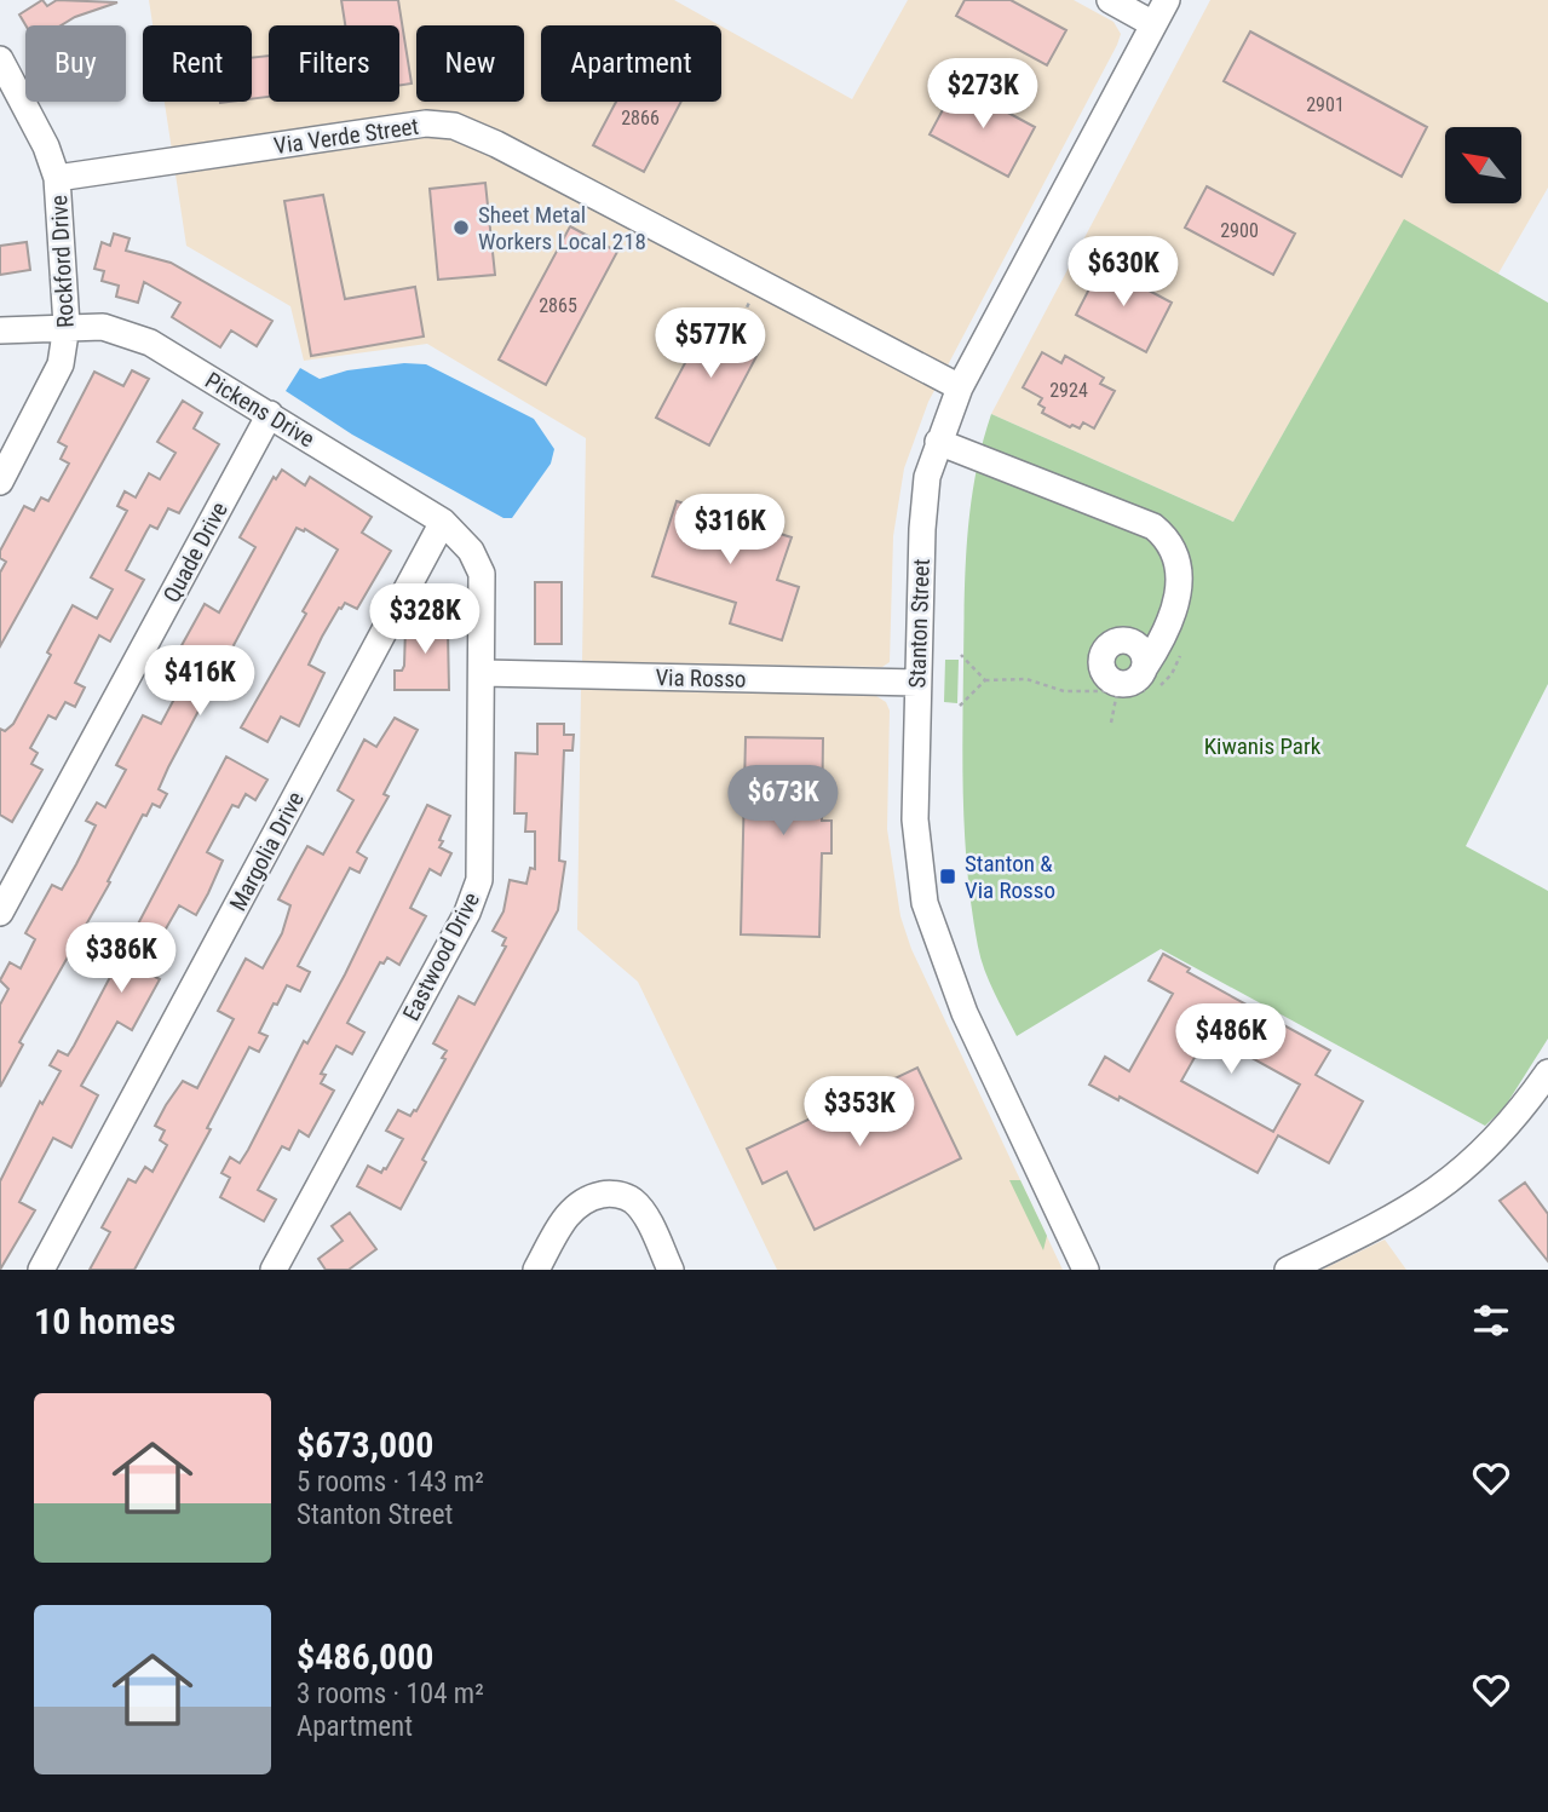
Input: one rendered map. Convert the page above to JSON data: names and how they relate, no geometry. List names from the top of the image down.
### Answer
{
  "streets": {
    "street": [
      "Via Verde Street",
      "Rockford Drive",
      "Pickens Drive",
      "Quade Drive",
      "Stanton Street",
      "Via Rosso",
      "Margolia Drive",
      "Eastwood Drive"
    ]
  },
  "crossings": [
    ["Via Verde Street", "Rockford Drive"],
    ["Via Verde Street", "Stanton Street"],
    ["Rockford Drive", "Pickens Drive"],
    ["Pickens Drive", "Quade Drive"],
    ["Pickens Drive", "Margolia Drive"],
    ["Pickens Drive", "Eastwood Drive"],
    ["Stanton Street", "Via Rosso"],
    ["Via Rosso", "Eastwood Drive"],
    ["Margolia Drive", "Eastwood Drive"]
  ],
  "parks": ["Kiwanis Park"],
  "places": {
    "other": ["Sheet Metal Workers Local 218"],
    "transit": ["Stanton & Via Rosso"]
  },
  "house_numbers": [
    "2901",
    "2866",
    "2900",
    "2865",
    "2924"
  ],
  "north": "top left",
  "page": {
    "chip": [
      "Buy",
      "Rent",
      "Filters",
      "New",
      "Apartment"
    ],
    "price": [
      "$273K",
      "$630K",
      "$577K",
      "$316K",
      "$328K",
      "$416K",
      "$673K",
      "$386K",
      "$486K",
      "$353K"
    ],
    "heading": "10 homes",
    "list": [
      {
        "name": "$673,000",
        "note": "5 rooms · 143 m² · Stanton Street"
      },
      {
        "name": "$486,000",
        "note": "3 rooms · 104 m² · Apartment"
      }
    ]
  }
}
